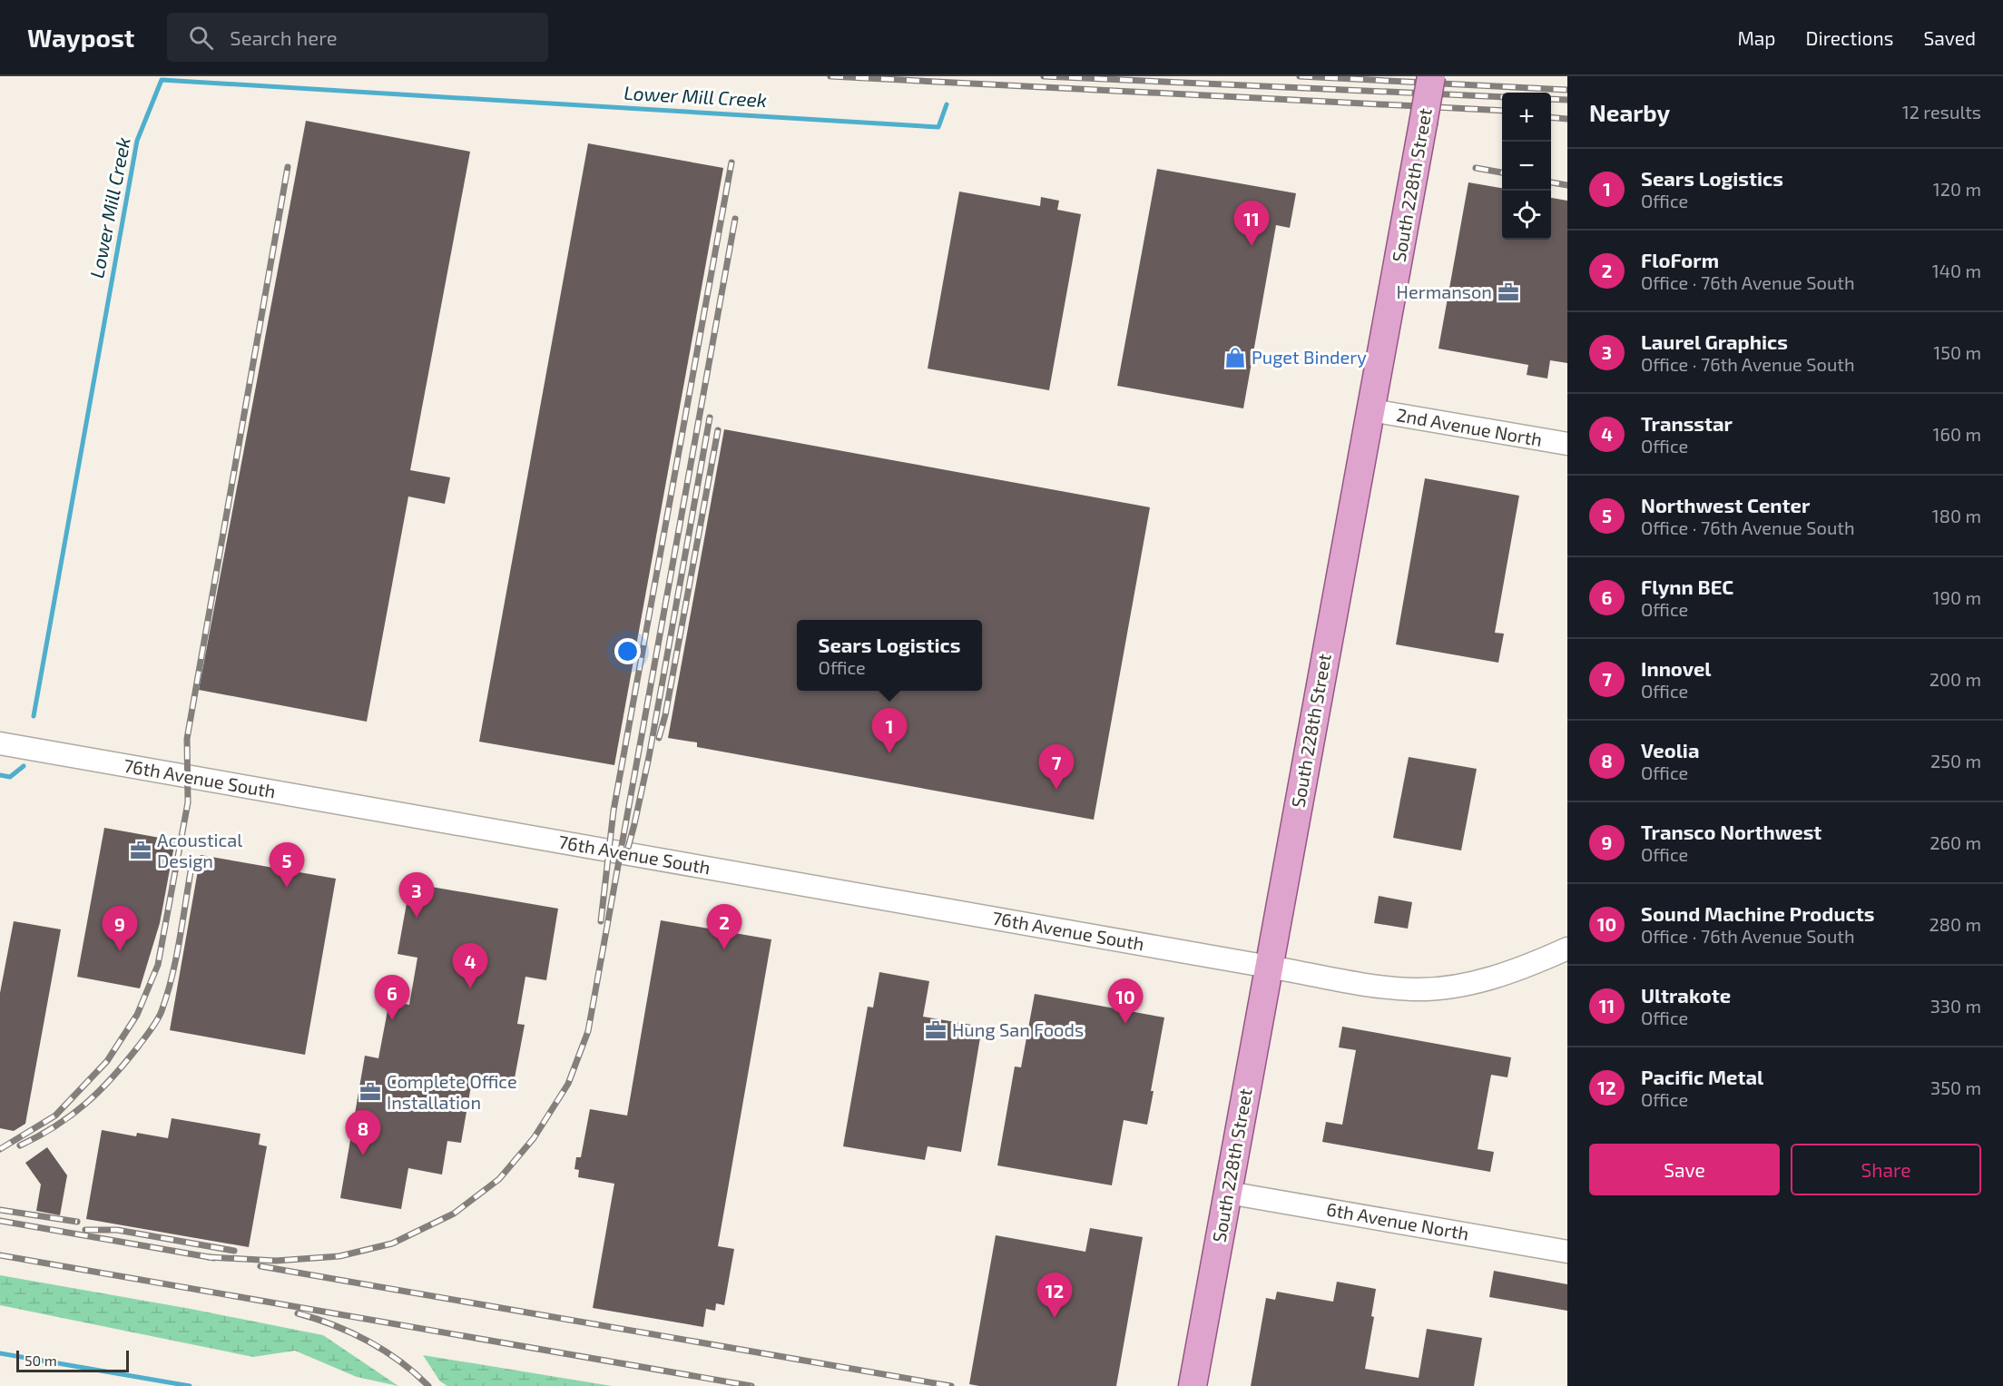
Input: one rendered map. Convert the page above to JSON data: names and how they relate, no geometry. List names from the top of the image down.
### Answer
{
  "streets": {
    "main road": ["South 228th Street"],
    "street": ["2nd Avenue North", "76th Avenue South", "6th Avenue North"]
  },
  "crossings": [
    ["South 228th Street", "2nd Avenue North"],
    ["South 228th Street", "76th Avenue South"],
    ["South 228th Street", "6th Avenue North"]
  ],
  "water": ["Lower Mill Creek"],
  "places": {
    "office": [
      "Hermanson",
      "Acoustical Design",
      "Hung San Foods",
      "Complete Office Installation"
    ],
    "shop": ["Puget Bindery"]
  },
  "scale_bar": "50 m",
  "page": {
    "header": "Waypost",
    "search": "Search here",
    "nav": ["Map", "Directions", "Saved"],
    "heading": ["Nearby", "12 results"],
    "map_buttons": ["+", "−"],
    "list": [
      {
        "mark": "1",
        "name": "Sears Logistics",
        "note": "Office",
        "value": "120 m"
      },
      {
        "mark": "2",
        "name": "FloForm",
        "note": "Office · 76th Avenue South",
        "value": "140 m"
      },
      {
        "mark": "3",
        "name": "Laurel Graphics",
        "note": "Office · 76th Avenue South",
        "value": "150 m"
      },
      {
        "mark": "4",
        "name": "Transstar",
        "note": "Office",
        "value": "160 m"
      },
      {
        "mark": "5",
        "name": "Northwest Center",
        "note": "Office · 76th Avenue South",
        "value": "180 m"
      },
      {
        "mark": "6",
        "name": "Flynn BEC",
        "note": "Office",
        "value": "190 m"
      },
      {
        "mark": "7",
        "name": "Innovel",
        "note": "Office",
        "value": "200 m"
      },
      {
        "mark": "8",
        "name": "Veolia",
        "note": "Office",
        "value": "250 m"
      },
      {
        "mark": "9",
        "name": "Transco Northwest",
        "note": "Office",
        "value": "260 m"
      },
      {
        "mark": "10",
        "name": "Sound Machine Products",
        "note": "Office · 76th Avenue South",
        "value": "280 m"
      },
      {
        "mark": "11",
        "name": "Ultrakote",
        "note": "Office",
        "value": "330 m"
      },
      {
        "mark": "12",
        "name": "Pacific Metal",
        "note": "Office",
        "value": "350 m"
      }
    ],
    "pins": [
      "11",
      "1",
      "7",
      "5",
      "3",
      "2",
      "9",
      "4",
      "6",
      "10",
      "8",
      "12"
    ],
    "popup": ["Sears Logistics", "Office"],
    "buttons": ["Save", "Share"],
    "scale": "50 m"
  }
}
